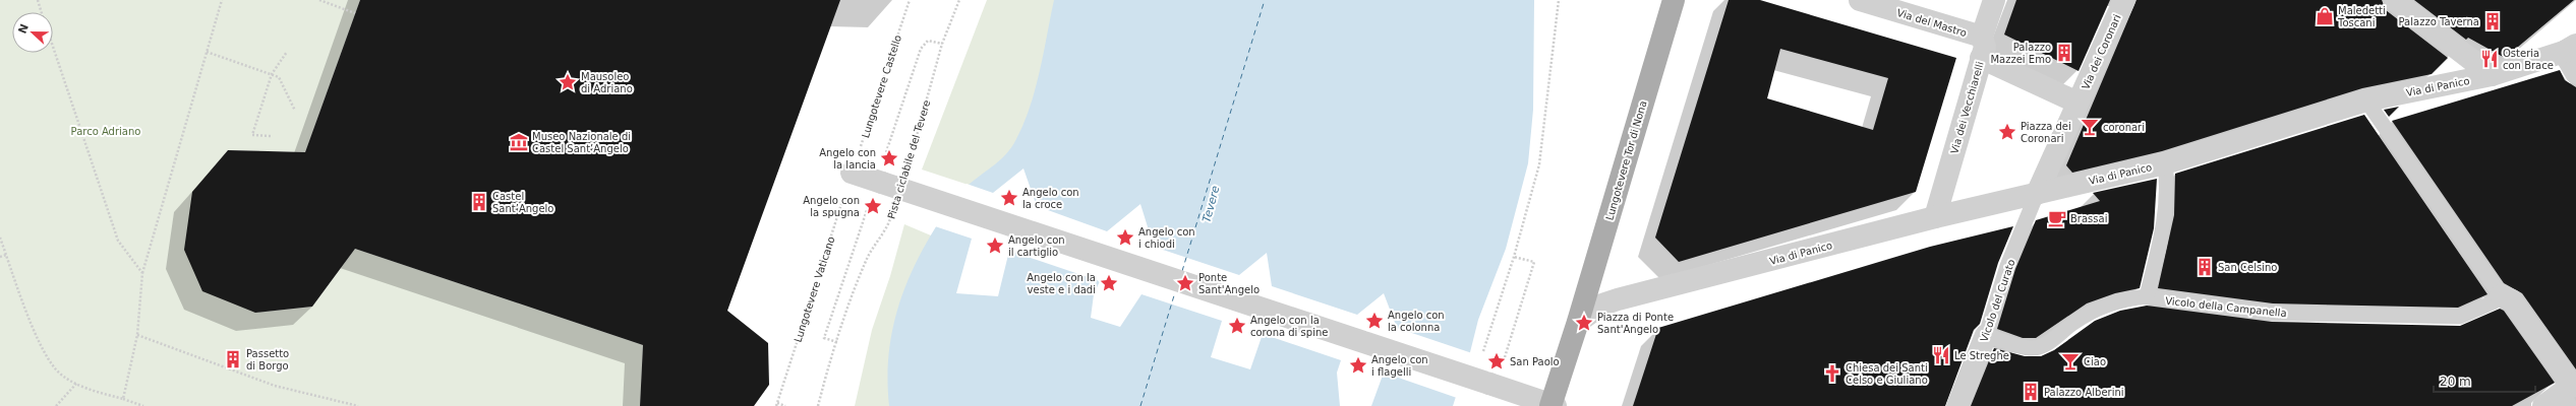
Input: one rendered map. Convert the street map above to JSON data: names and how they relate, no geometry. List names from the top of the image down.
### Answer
{
  "streets": {
    "main road": ["Lungotevere Tor di Nona"],
    "street": [
      "Via del Mastro",
      "Via dei Coronari",
      "Via di Panico",
      "Via dei Vecchiarelli",
      "Vicolo del Curato"
    ],
    "lane": ["Vicolo della Campanella"],
    "path": ["Lungotevere Castello", "Pista ciclabile del Tevere", "Lungotevere Vaticano"]
  },
  "crossings": [
    ["Via del Mastro", "Via dei Vecchiarelli"],
    ["Lungotevere Castello", "Lungotevere Vaticano"],
    ["Via di Panico", "Via dei Vecchiarelli"],
    ["Via di Panico", "Lungotevere Tor di Nona"],
    ["Via di Panico", "Vicolo del Curato"],
    ["Vicolo del Curato", "Vicolo della Campanella"]
  ],
  "water": ["Tevere"],
  "parks": ["Parco Adriano"],
  "places": {
    "shop": ["Maledetti Toscani"],
    "building": [
      "Palazzo Taverna",
      "Palazzo Mazzei Emo",
      "Castel Sant’Angelo",
      "San Celsino",
      "Passetto di Borgo",
      "Palazzo Alberini"
    ],
    "restaurant": ["Osteria con Brace", "Le Streghe"],
    "place": [
      "Mausoleo di Adriano",
      "Piazza dei Coronari",
      "Angelo con la lancia",
      "Angelo con la croce",
      "Angelo con la spugna",
      "Angelo con i chiodi",
      "Angelo con il cartiglio",
      "Angelo con la veste e i dadi",
      "Ponte Sant'Angelo",
      "Angelo con la colonna",
      "Piazza di Ponte Sant'Angelo",
      "Angelo con la corona di spine",
      "San Paolo",
      "Angelo con i flagelli"
    ],
    "bar": ["coronari", "Ciao"],
    "museum": ["Museo Nazionale di Castel Sant’Angelo"],
    "cafe": ["Brassai"],
    "church": ["Chiesa dei Santi Celso e Giuliano"]
  },
  "scale_bar": "20 m",
  "north": "left"
}
